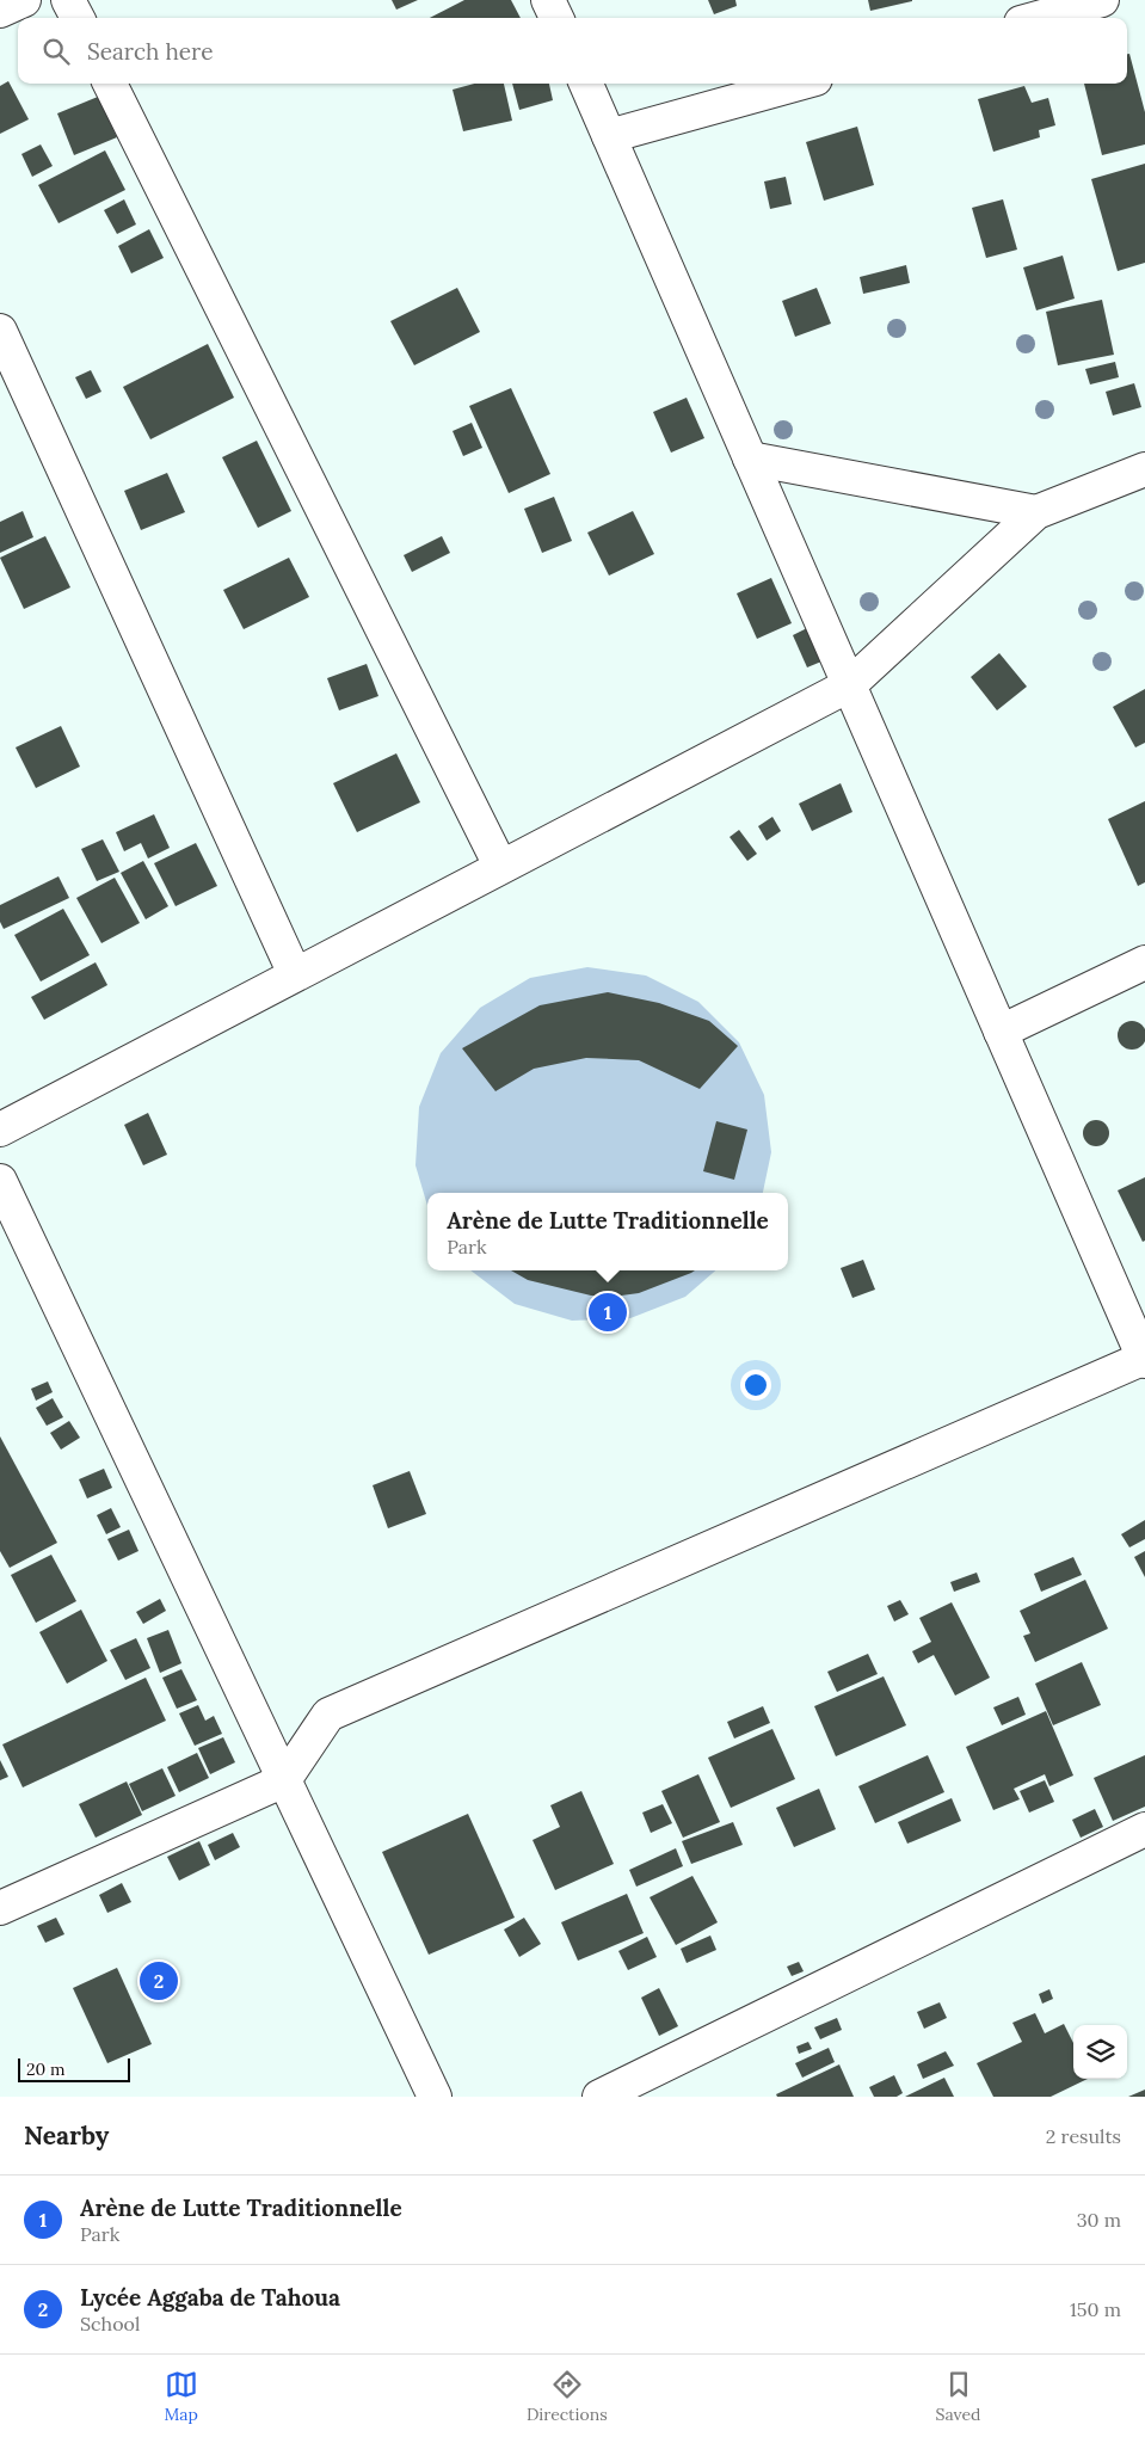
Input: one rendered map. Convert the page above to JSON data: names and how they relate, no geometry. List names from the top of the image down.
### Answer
{
  "scale_bar": "20 m",
  "page": {
    "search": "Search here",
    "popup": ["Arène de Lutte Traditionnelle", "Park"],
    "pins": ["1", "2"],
    "scale": "20 m",
    "heading": ["Nearby", "2 results"],
    "list": [
      {
        "mark": "1",
        "name": "Arène de Lutte Traditionnelle",
        "note": "Park",
        "value": "30 m"
      },
      {
        "mark": "2",
        "name": "Lycée Aggaba de Tahoua",
        "note": "School",
        "value": "150 m"
      }
    ],
    "nav": ["Map", "Directions", "Saved"]
  }
}
